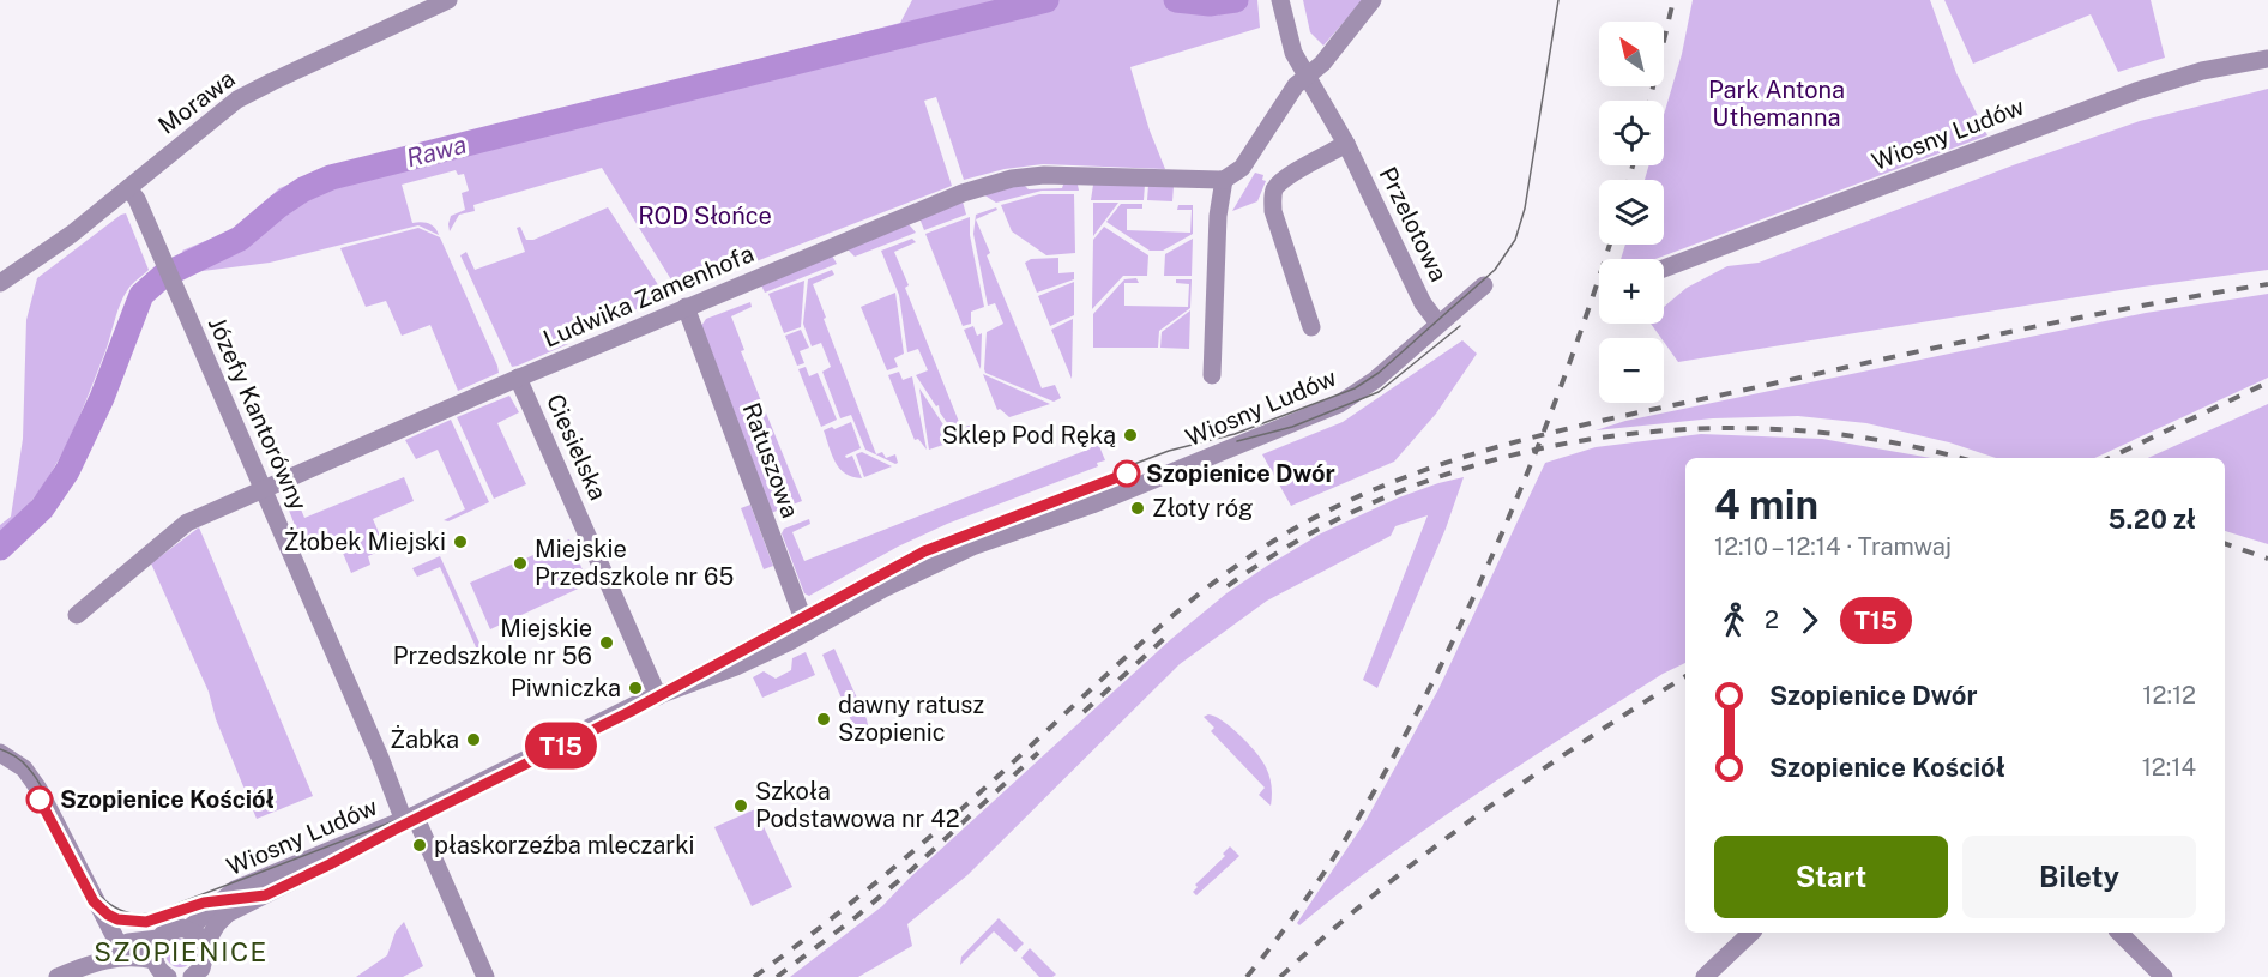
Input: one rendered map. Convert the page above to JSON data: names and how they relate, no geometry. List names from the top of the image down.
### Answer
{
  "streets": {
    "street": [
      "Morawa",
      "Wiosny Ludów",
      "Przelotowa",
      "Ludwika Zamenhofa",
      "Józefy Kantorówny",
      "Ciesielska",
      "Ratuszowa"
    ]
  },
  "crossings": [
    ["Morawa", "Józefy Kantorówny"],
    ["Wiosny Ludów", "Przelotowa"],
    ["Wiosny Ludów", "Józefy Kantorówny"],
    ["Wiosny Ludów", "Ciesielska"],
    ["Wiosny Ludów", "Ratuszowa"],
    ["Ludwika Zamenhofa", "Józefy Kantorówny"],
    ["Ludwika Zamenhofa", "Ciesielska"],
    ["Ludwika Zamenhofa", "Ratuszowa"]
  ],
  "districts": ["SZOPIENICE"],
  "water": ["Rawa"],
  "parks": ["Park Antona Uthemanna", "ROD Słońce"],
  "places": [
    "Sklep Pod Ręką",
    "Szopienice Dwór",
    "Złoty róg",
    "Żłobek Miejski",
    "Miejskie Przedszkole nr 65",
    "Miejskie Przedszkole nr 56",
    "Piwniczka",
    "dawny ratusz Szopienic",
    "Żabka",
    "Szopienice Kościół",
    "Szkoła Podstawowa nr 42",
    "płaskorzeźba mleczarki"
  ],
  "lines": ["tram line T15"],
  "north": "top left",
  "page": {
    "on_map": "T15",
    "map_buttons": ["+", "−"],
    "heading": ["4 min", "12:10 – 12:14 · Tramwaj", "5.20 zł"],
    "legs": ["2", "T15"],
    "list": [
      {
        "name": "Szopienice Dwór",
        "value": "12:12"
      },
      {
        "name": "Szopienice Kościół",
        "value": "12:14"
      }
    ],
    "buttons": ["Start", "Bilety"]
  }
}
